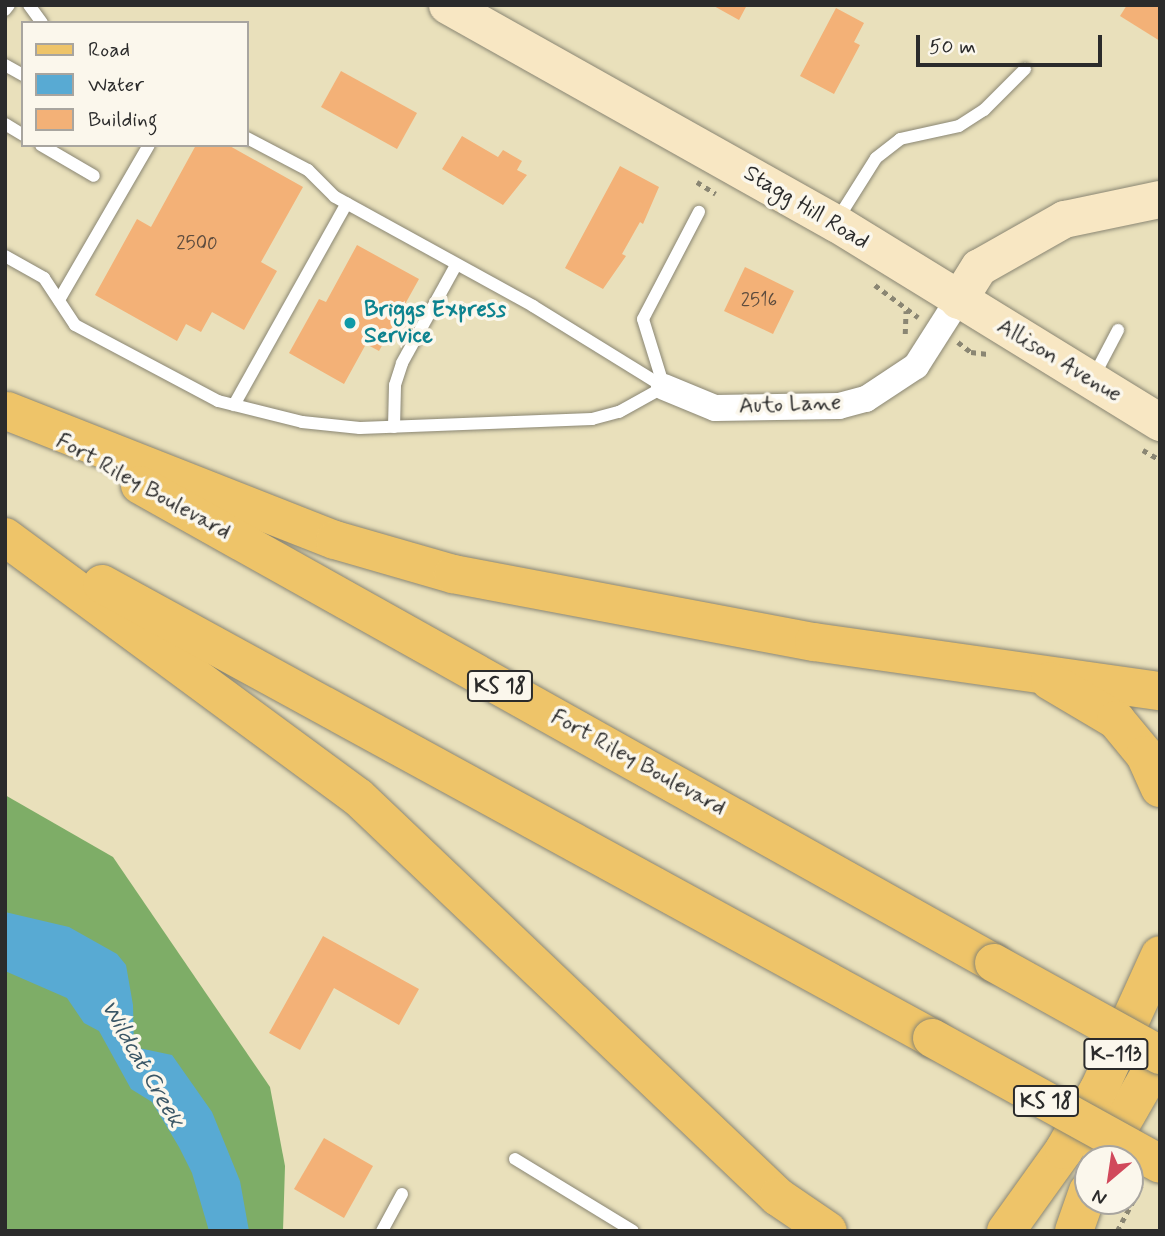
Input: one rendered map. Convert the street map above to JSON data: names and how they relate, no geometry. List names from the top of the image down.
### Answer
{
  "streets": {
    "main road": ["Fort Riley Boulevard", "KS 18", "K-113"],
    "street": ["Stagg Hill Road", "Allison Avenue", "Auto Lane"]
  },
  "crossings": [
    ["Stagg Hill Road", "Allison Avenue"],
    ["Stagg Hill Road", "Auto Lane"],
    ["Allison Avenue", "Auto Lane"],
    ["Fort Riley Boulevard", "K-113"]
  ],
  "water": ["Wildcat Creek"],
  "places": ["Briggs Express Service"],
  "house_numbers": ["2500", "2516"],
  "legend": ["Road", "Water", "Building"],
  "scale_bar": "50 m",
  "north": "bottom left"
}
